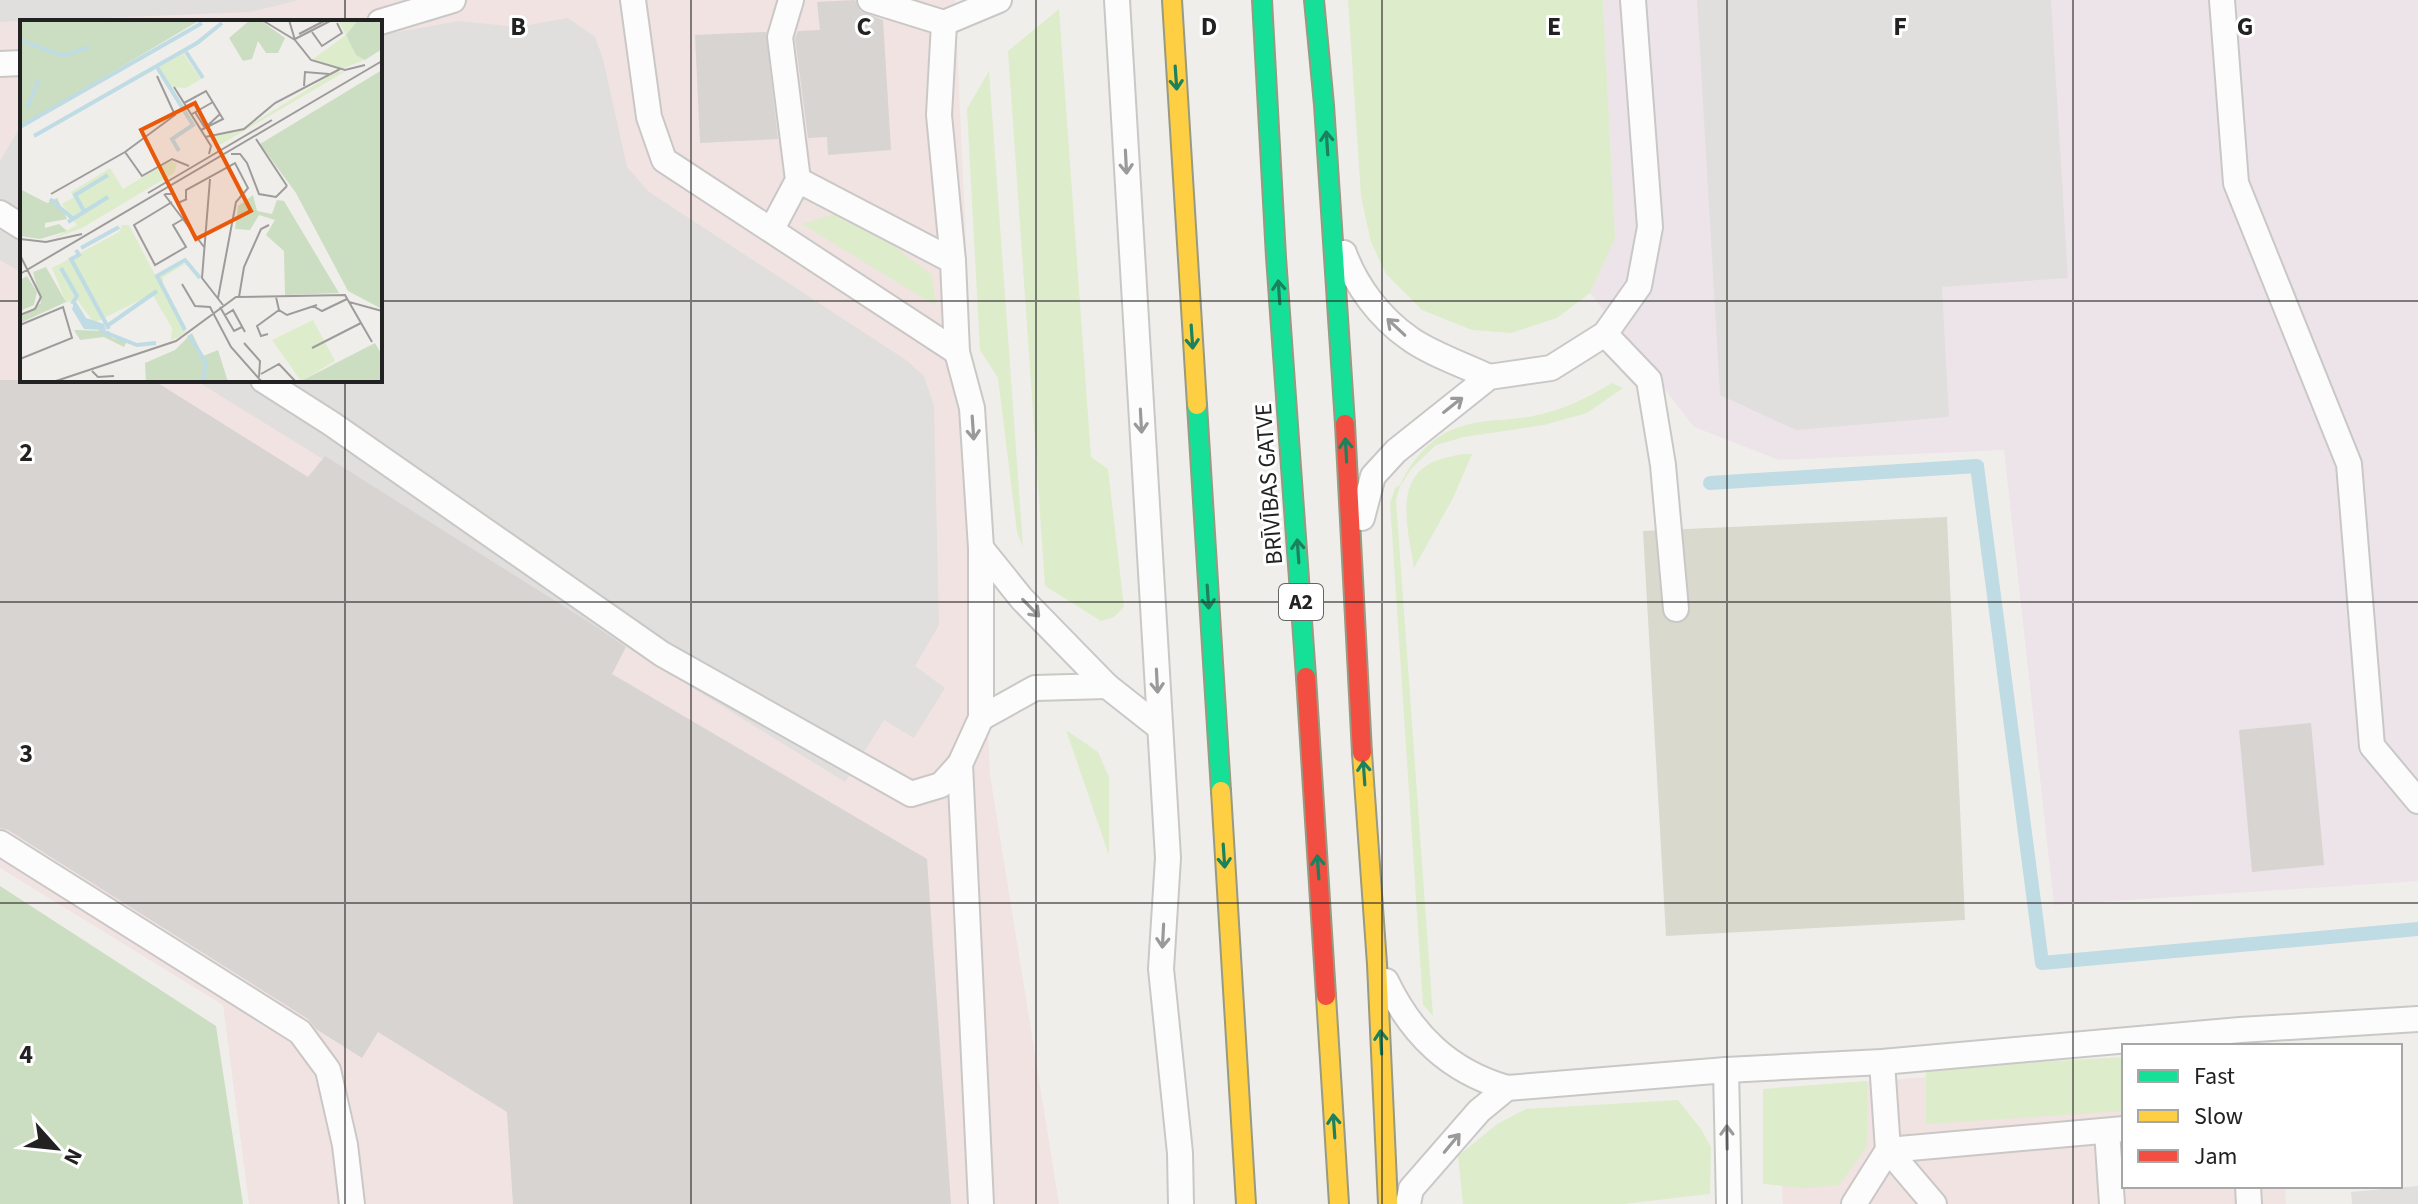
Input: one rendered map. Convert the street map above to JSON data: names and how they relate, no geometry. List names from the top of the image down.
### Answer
{
  "streets": {
    "main road": ["BRĪVĪBAS GATVE", "A2"]
  },
  "legend": ["Fast", "Slow", "Jam"],
  "north": "bottom right",
  "grid": {
    "columns": [
      "B",
      "C",
      "D",
      "E",
      "F",
      "G"
    ],
    "rows": ["2", "3", "4"]
  }
}
